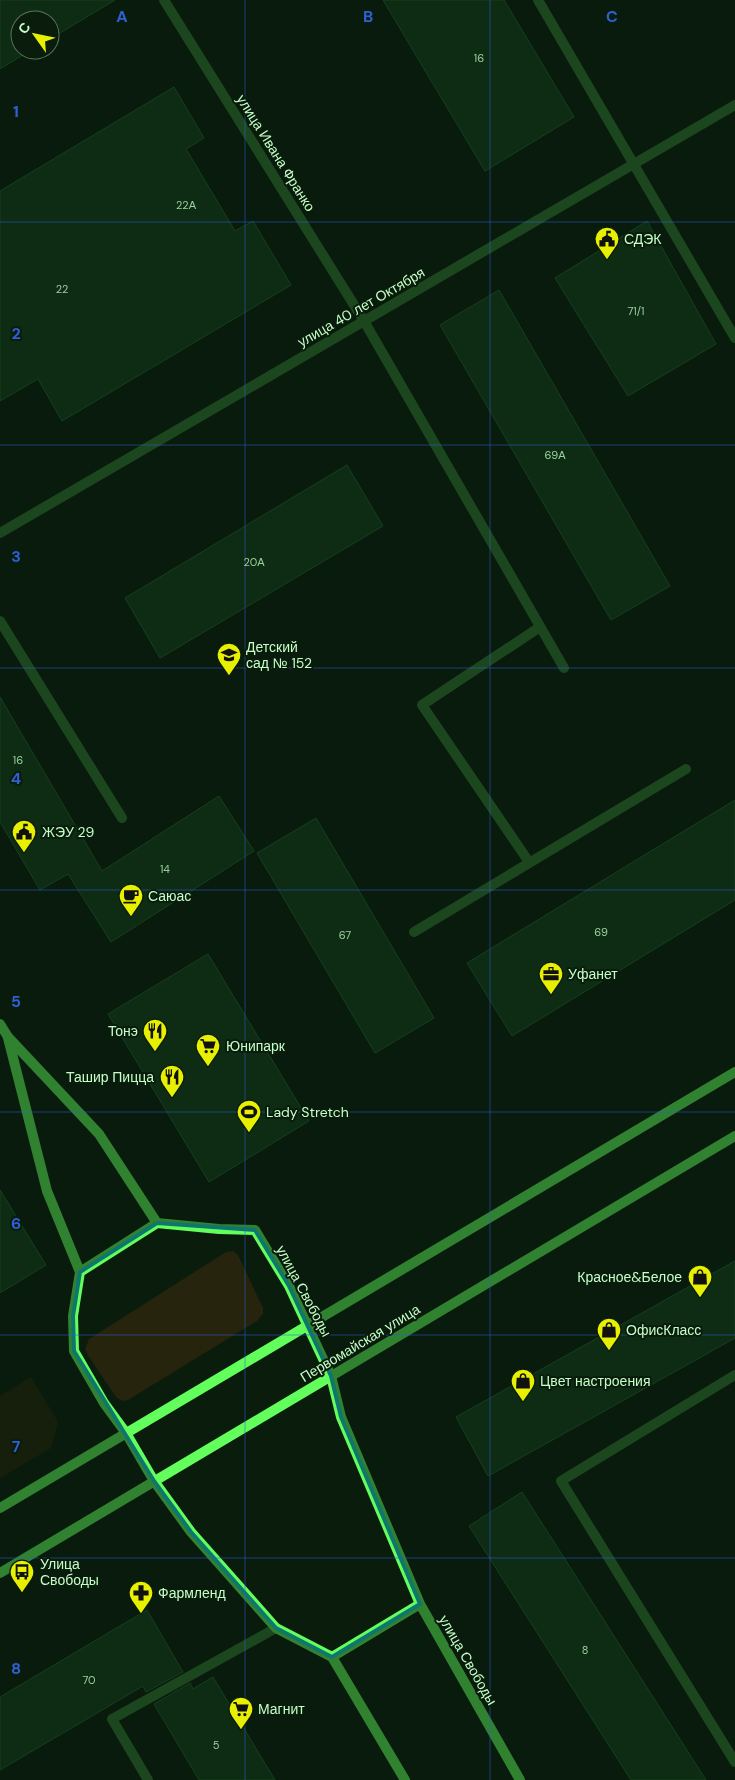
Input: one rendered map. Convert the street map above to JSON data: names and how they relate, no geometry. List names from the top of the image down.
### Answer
{
  "streets": {
    "street": [
      "улица Ивана Франко",
      "улица 40 лет Октября",
      "улица Свободы",
      "Первомайская улица"
    ]
  },
  "crossings": [
    ["улица Ивана Франко", "улица 40 лет Октября"],
    ["улица Свободы", "Первомайская улица"]
  ],
  "places": {
    "public building": ["СДЭК", "ЖЭУ 29"],
    "school or university": ["Детский сад № 152"],
    "cafe": ["Саюас"],
    "office": ["Уфанет"],
    "restaurant": ["Тонэ", "Ташир Пицца"],
    "supermarket": ["Юнипарк", "Магнит"],
    "sports": ["Lady Stretch"],
    "shop": ["Красное&Белое", "ОфисКласс", "Цвет настроения"],
    "bus stop": ["Улица Свободы"],
    "pharmacy": ["Фармленд"]
  },
  "house_numbers": [
    "16",
    "22А",
    "22",
    "71/1",
    "69А",
    "20А",
    "16",
    "14",
    "69",
    "67",
    "8",
    "70",
    "5"
  ],
  "north": "top left",
  "grid": {
    "columns": ["A", "B", "C"],
    "rows": [
      "1",
      "2",
      "3",
      "4",
      "5",
      "6",
      "7",
      "8"
    ]
  }
}
